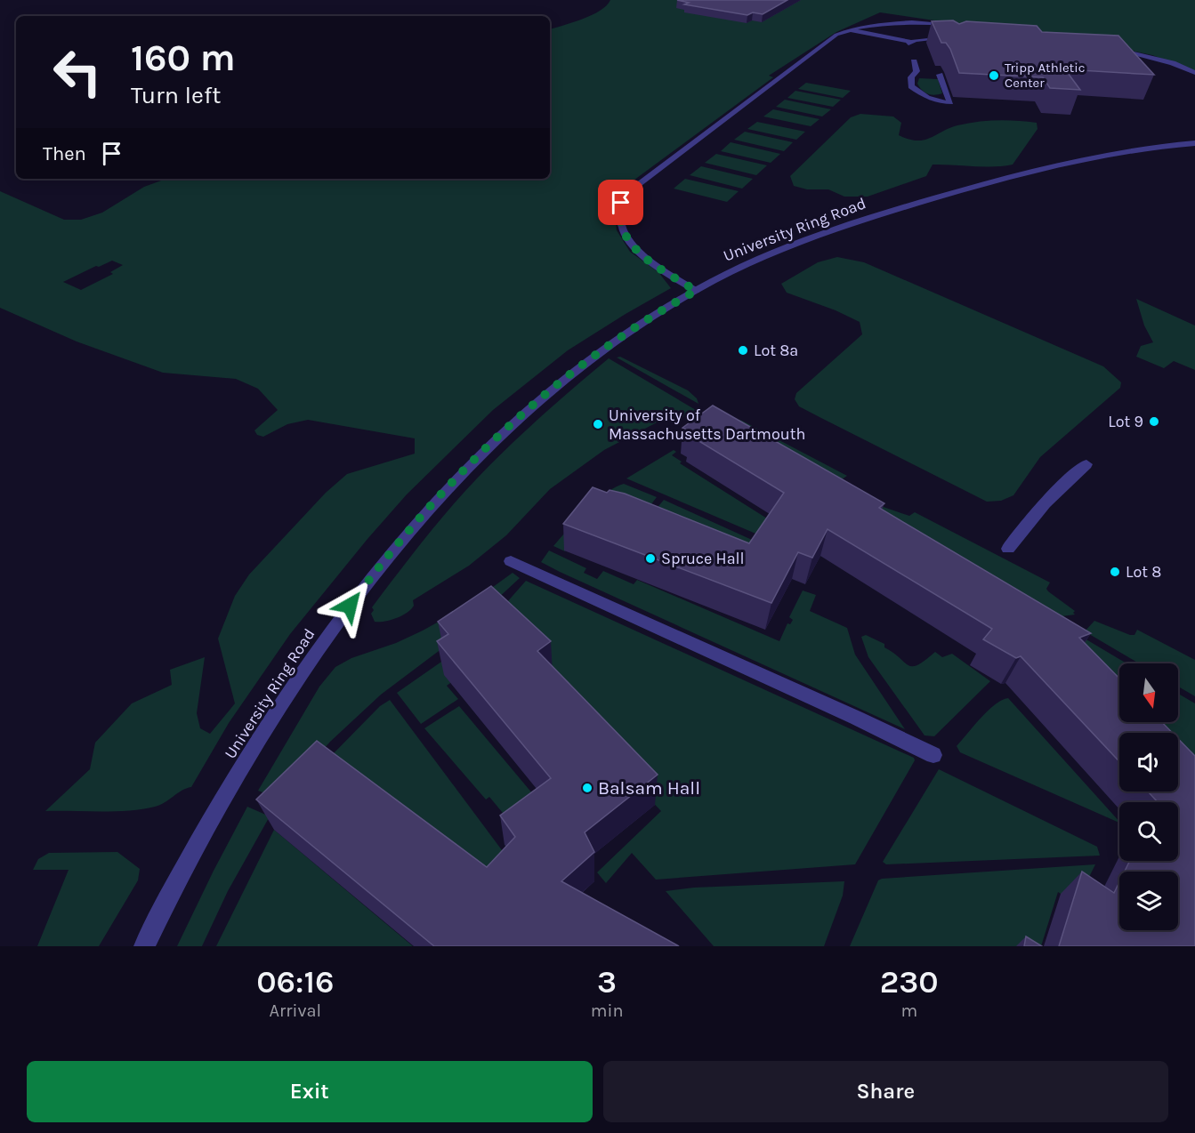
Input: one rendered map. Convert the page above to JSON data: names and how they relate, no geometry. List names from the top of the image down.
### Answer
{
  "streets": {
    "street": ["University Ring Road"]
  },
  "places": [
    "Tripp Athletic Center",
    "Lot 8a",
    "Lot 9",
    "University of Massachusetts Dartmouth",
    "Spruce Hall",
    "Lot 8",
    "Balsam Hall"
  ],
  "north": "bottom",
  "page": {
    "turn": ["160 m", "Turn left"],
    "then": "Then",
    "eta": [
      "06:16",
      "Arrival",
      "3",
      "min",
      "230",
      "m"
    ],
    "buttons": ["Exit", "Share"]
  }
}
